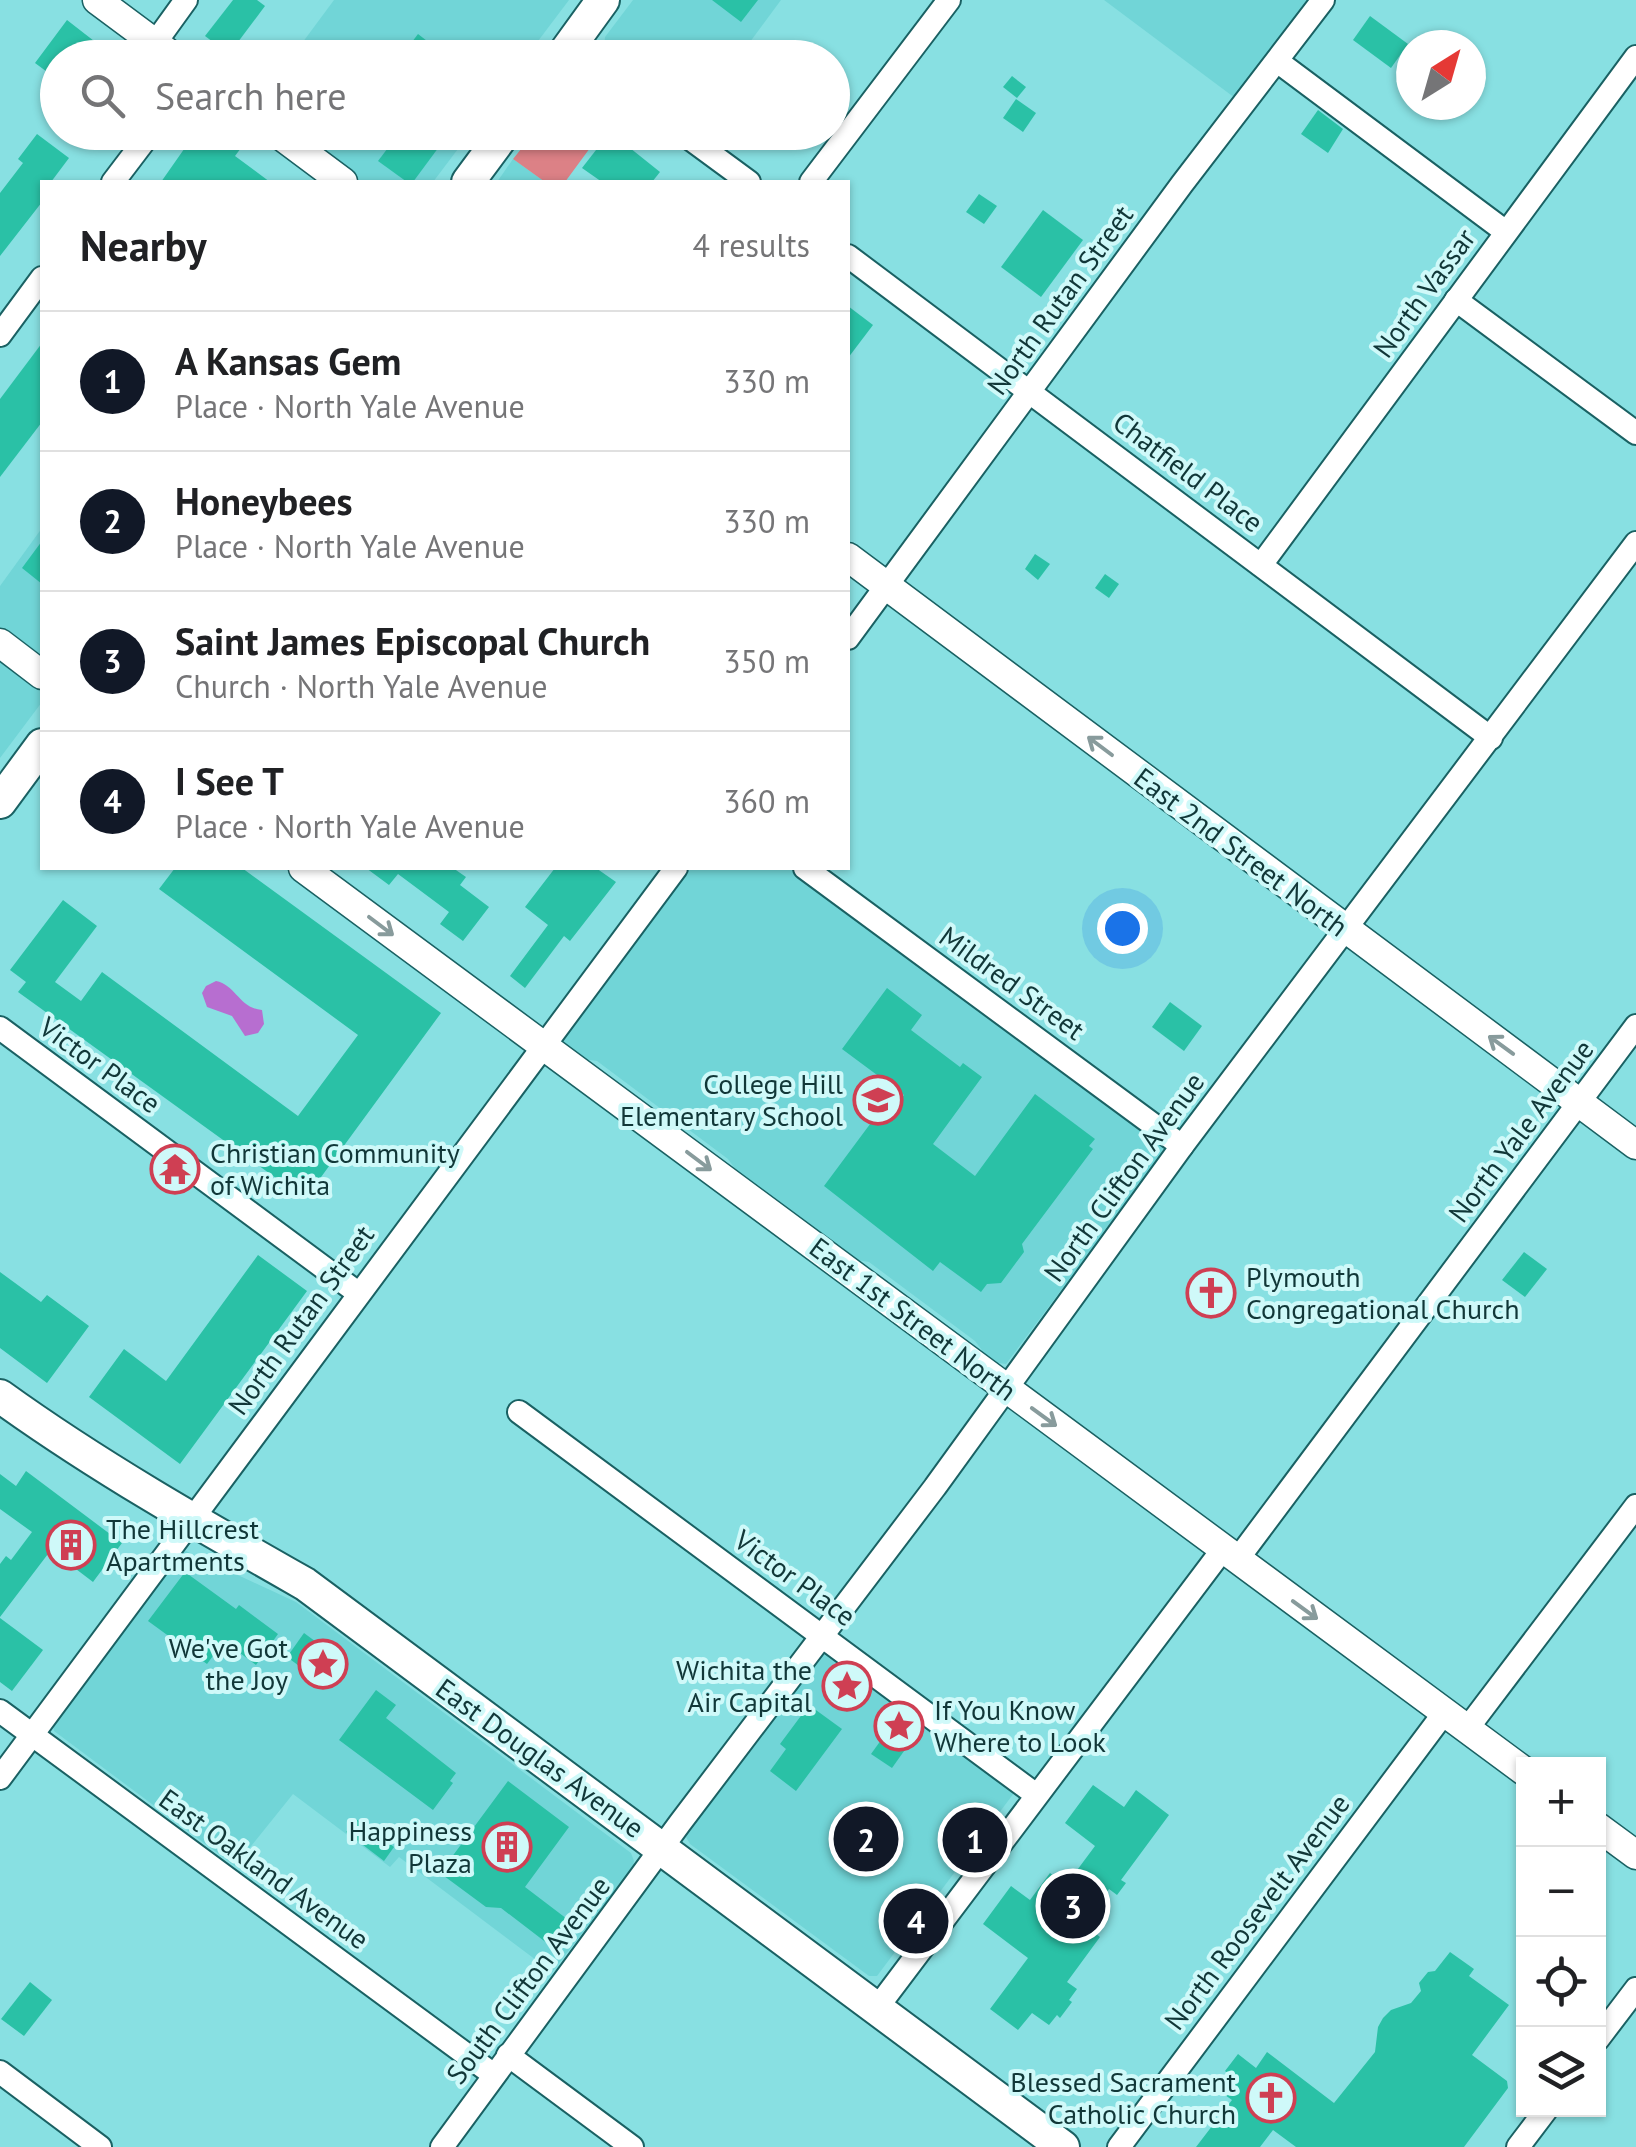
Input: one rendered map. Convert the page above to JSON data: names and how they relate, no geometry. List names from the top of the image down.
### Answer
{
  "streets": {
    "main road": ["East Douglas Avenue"],
    "street": [
      "North Vassar",
      "North Rutan Street",
      "Chatfield Place",
      "East 2nd Street North",
      "Mildred Street",
      "Victor Place",
      "North Yale Avenue",
      "North Clifton Avenue",
      "East 1st Street North",
      "East Oakland Avenue",
      "North Roosevelt Avenue",
      "South Clifton Avenue"
    ]
  },
  "crossings": [
    ["North Vassar", "Chatfield Place"],
    ["North Rutan Street", "Chatfield Place"],
    ["North Rutan Street", "East 2nd Street North"],
    ["North Rutan Street", "Victor Place"],
    ["North Rutan Street", "East 1st Street North"],
    ["North Rutan Street", "East Douglas Avenue"],
    ["North Rutan Street", "East Oakland Avenue"],
    ["Chatfield Place", "North Clifton Avenue"],
    ["East 2nd Street North", "North Yale Avenue"],
    ["East 2nd Street North", "North Clifton Avenue"],
    ["Mildred Street", "North Clifton Avenue"],
    ["Victor Place", "North Yale Avenue"],
    ["Victor Place", "North Clifton Avenue"],
    ["North Yale Avenue", "East 1st Street North"],
    ["North Yale Avenue", "East Douglas Avenue"],
    ["North Clifton Avenue", "East 1st Street North"],
    ["North Clifton Avenue", "East Douglas Avenue"],
    ["North Clifton Avenue", "South Clifton Avenue"],
    ["East 1st Street North", "North Roosevelt Avenue"],
    ["East Douglas Avenue", "South Clifton Avenue"],
    ["East Oakland Avenue", "South Clifton Avenue"]
  ],
  "one_way": ["East 2nd Street North", "East 1st Street North"],
  "places": {
    "school or university": ["College Hill Elementary School"],
    "temple": ["Christian Community of Wichita"],
    "church": ["Plymouth Congregational Church", "Blessed Sacrament Catholic Church"],
    "building": ["The Hillcrest Apartments", "Happiness Plaza"],
    "place": ["We've Got the Joy", "Wichita the Air Capital", "If You Know Where to Look"]
  },
  "north": "top right",
  "page": {
    "search": "Search here",
    "heading": ["Nearby", "4 results"],
    "list": [
      {
        "mark": "1",
        "name": "A Kansas Gem",
        "note": "Place · North Yale Avenue",
        "value": "330 m"
      },
      {
        "mark": "2",
        "name": "Honeybees",
        "note": "Place · North Yale Avenue",
        "value": "330 m"
      },
      {
        "mark": "3",
        "name": "Saint James Episcopal Church",
        "note": "Church · North Yale Avenue",
        "value": "350 m"
      },
      {
        "mark": "4",
        "name": "I See T",
        "note": "Place · North Yale Avenue",
        "value": "360 m"
      }
    ],
    "map_buttons": ["+", "−"],
    "pins": [
      "2",
      "1",
      "3",
      "4"
    ]
  }
}
